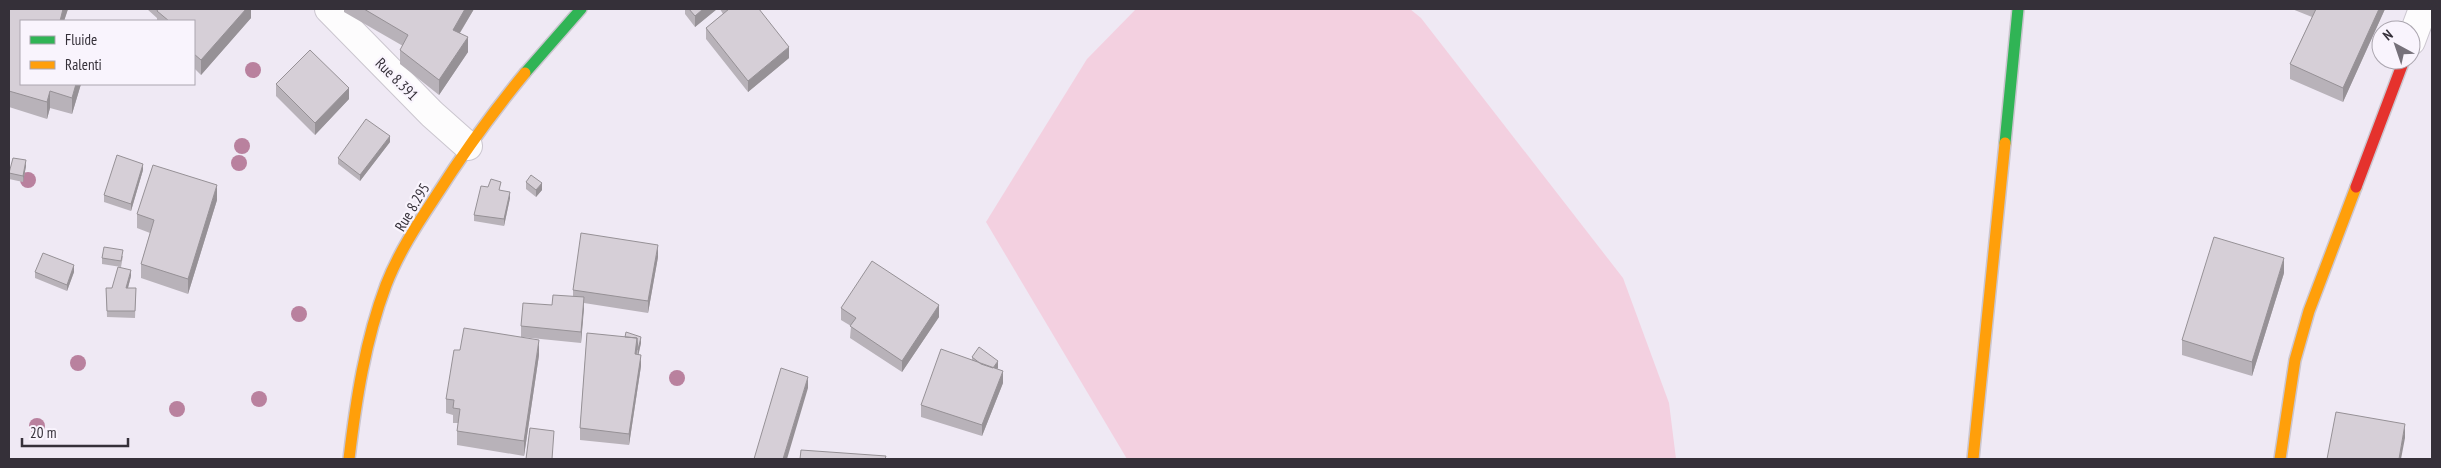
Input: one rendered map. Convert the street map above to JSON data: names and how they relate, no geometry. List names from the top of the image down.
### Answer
{
  "streets": {
    "street": ["Rue 8.391", "Rue 8.295"]
  },
  "crossings": [
    ["Rue 8.391", "Rue 8.295"]
  ],
  "legend": ["Fluide", "Ralenti"],
  "scale_bar": "20 m",
  "north": "top left"
}
